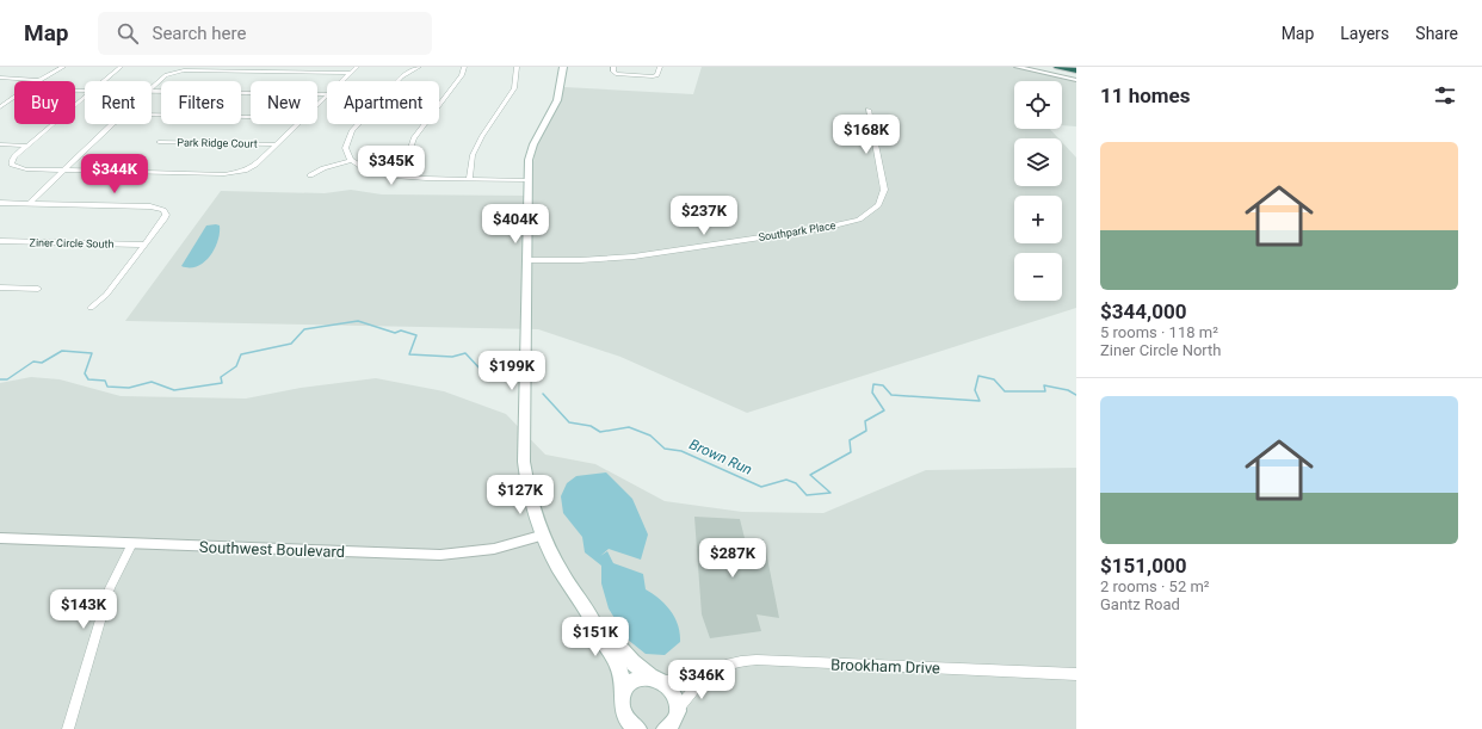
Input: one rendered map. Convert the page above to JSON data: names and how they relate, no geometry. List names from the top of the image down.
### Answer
{
  "streets": {
    "street": [
      "Park Ridge Court",
      "Southpark Place",
      "Ziner Circle South",
      "Southwest Boulevard",
      "Brookham Drive"
    ]
  },
  "water": ["Brown Run"],
  "page": {
    "header": "Map",
    "search": "Search here",
    "nav": ["Map", "Layers", "Share"],
    "heading": "11 homes",
    "map_buttons": ["+", "−"],
    "chip": [
      "Buy",
      "Rent",
      "Filters",
      "New",
      "Apartment"
    ],
    "price": [
      "$168K",
      "$345K",
      "$344K",
      "$237K",
      "$404K",
      "$199K",
      "$127K",
      "$287K",
      "$143K",
      "$151K",
      "$346K"
    ],
    "list": [
      {
        "name": "$344,000",
        "note": "5 rooms · 118 m² · Ziner Circle North"
      },
      {
        "name": "$151,000",
        "note": "2 rooms · 52 m² · Gantz Road"
      }
    ]
  }
}
